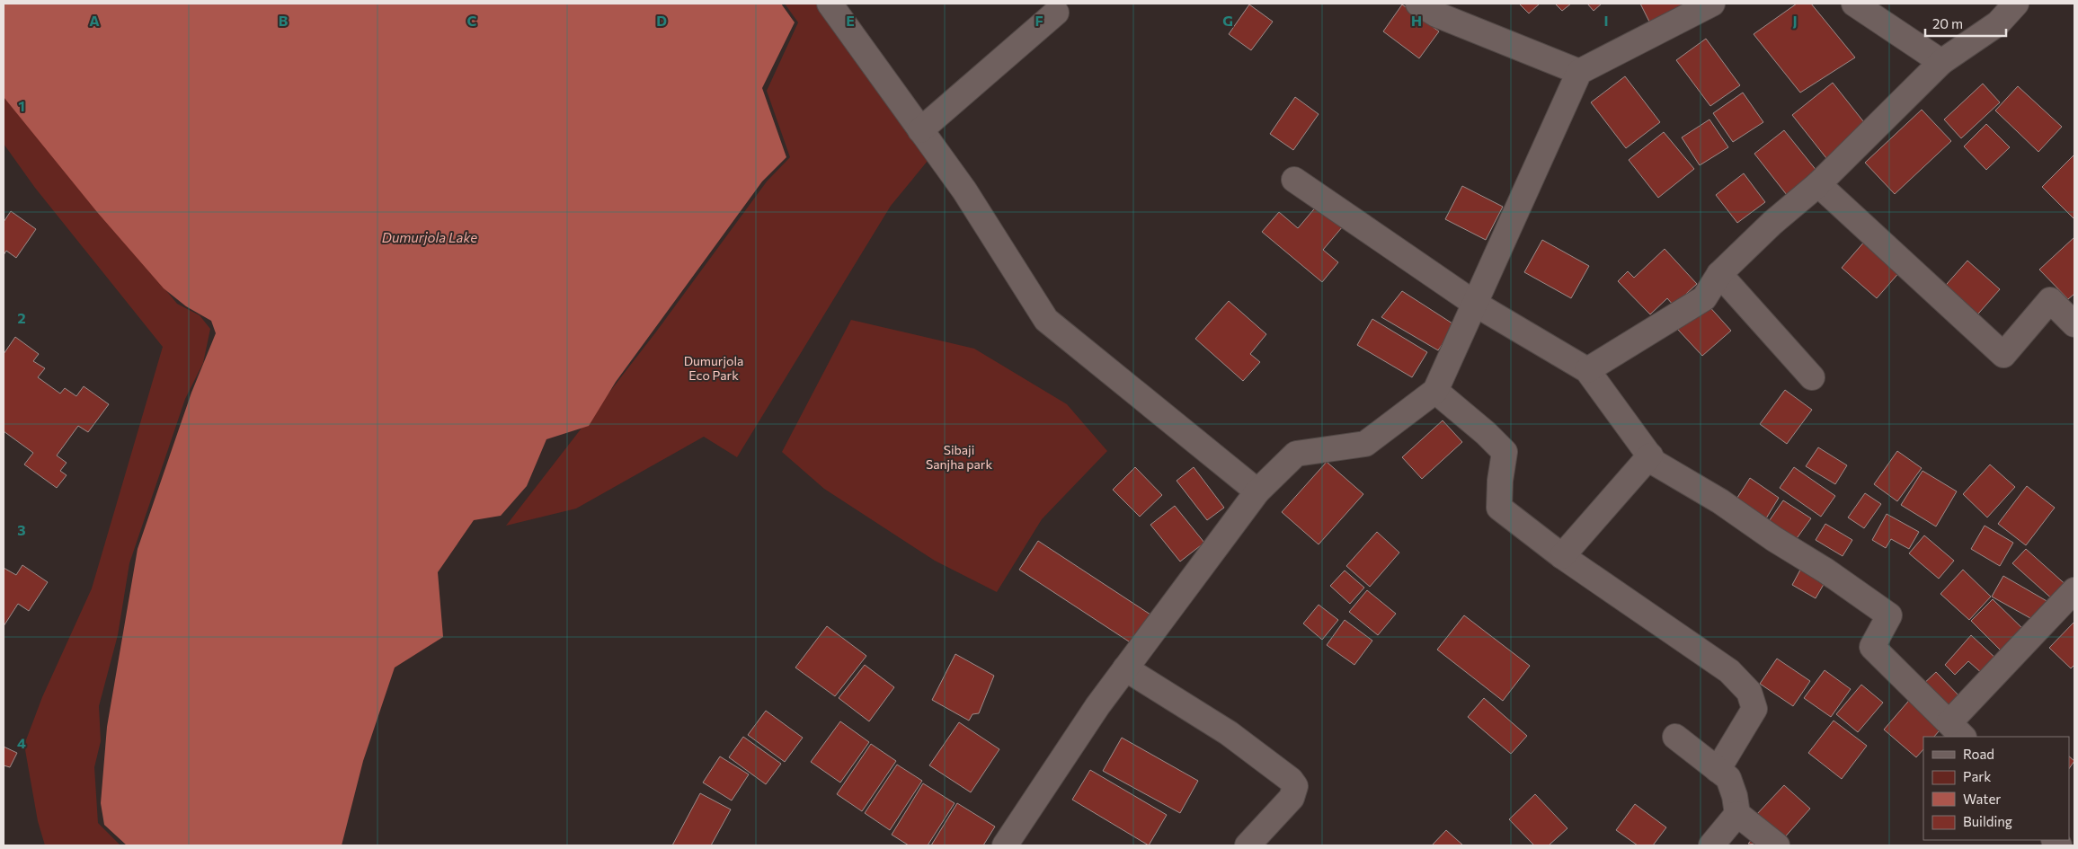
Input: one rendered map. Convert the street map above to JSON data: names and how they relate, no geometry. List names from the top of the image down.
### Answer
{
  "water": ["Dumurjola Lake"],
  "parks": ["Dumurjola Eco Park", "Sibaji Sanjha park"],
  "legend": [
    "Road",
    "Park",
    "Water",
    "Building"
  ],
  "scale_bar": "20 m",
  "grid": {
    "columns": [
      "A",
      "B",
      "C",
      "D",
      "E",
      "F",
      "G",
      "H",
      "I",
      "J"
    ],
    "rows": [
      "1",
      "2",
      "3",
      "4"
    ]
  }
}
